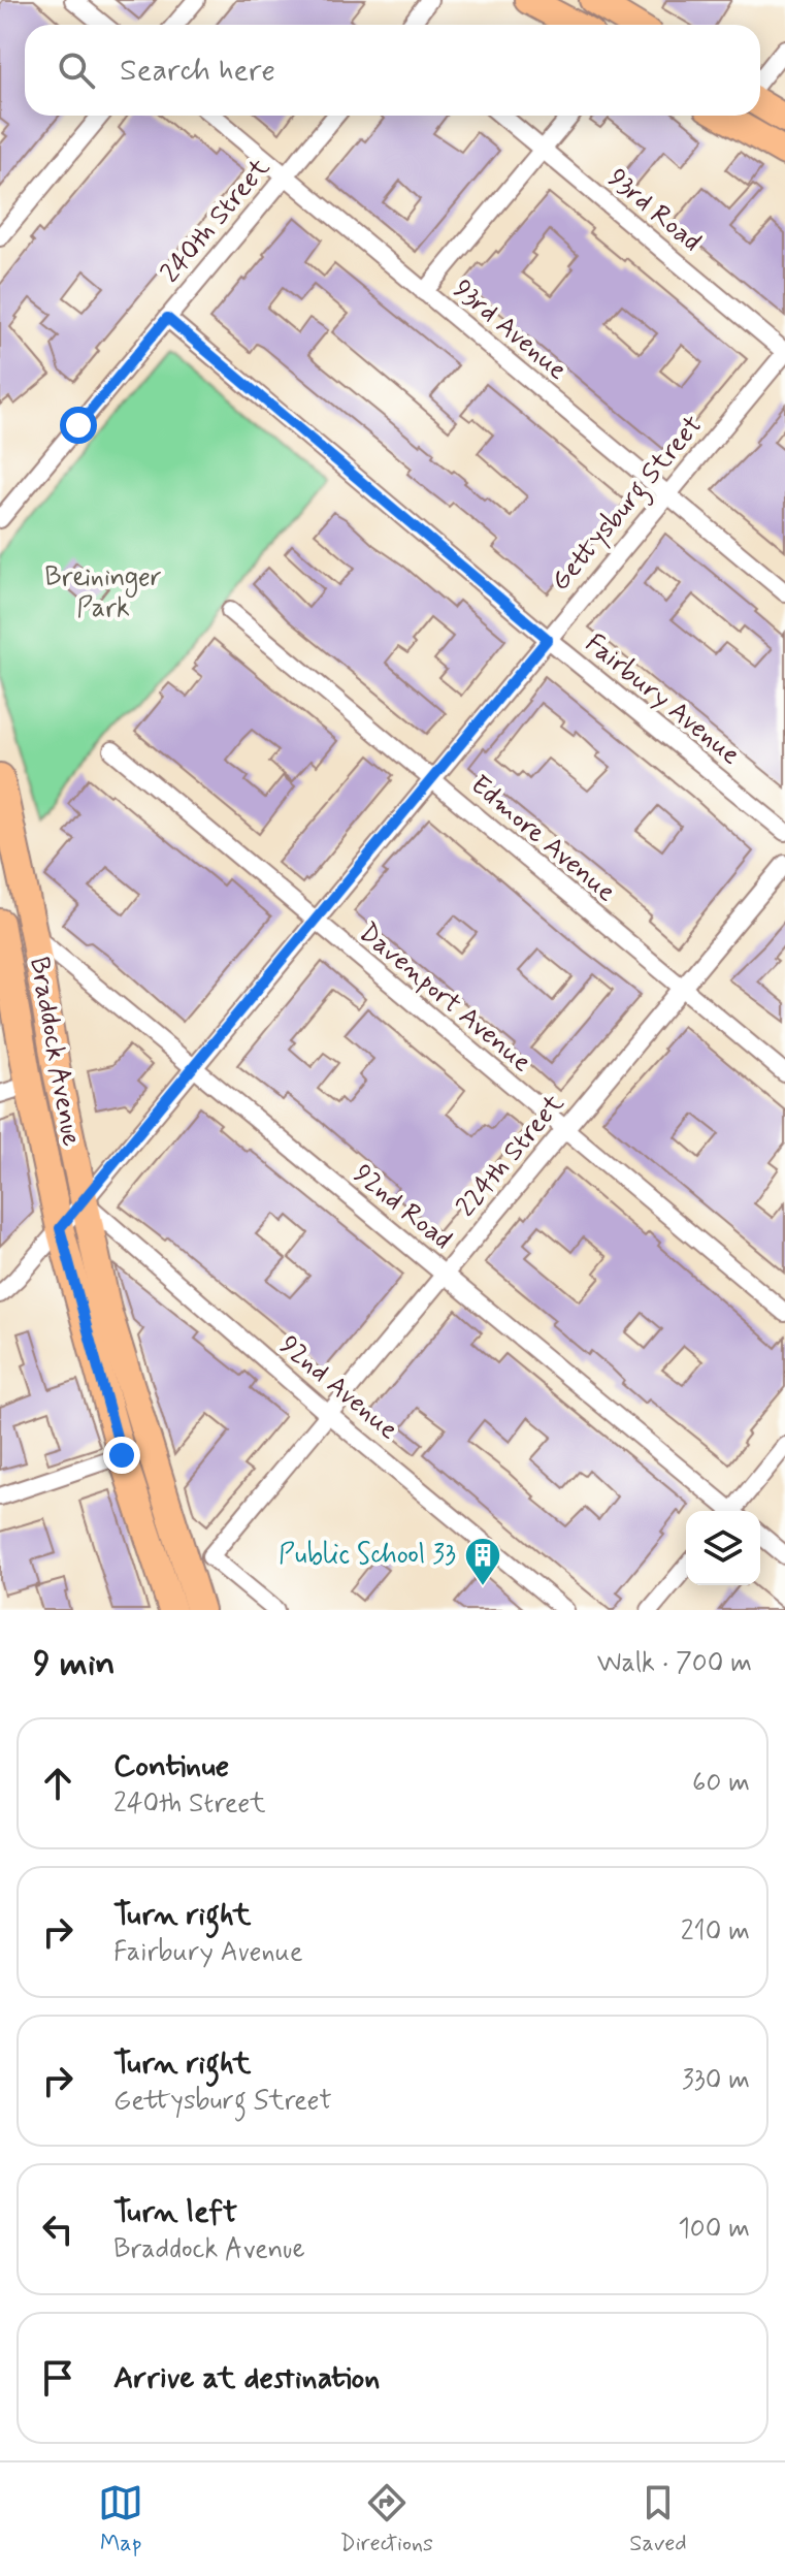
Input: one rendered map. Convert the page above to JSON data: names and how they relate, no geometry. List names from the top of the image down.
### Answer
{
  "streets": {
    "main road": ["Braddock Avenue"],
    "street": [
      "93rd Road",
      "240th Street",
      "93rd Avenue",
      "Gettysburg Street",
      "Fairbury Avenue",
      "Edmore Avenue",
      "Davenport Avenue",
      "224th Street",
      "92nd Road",
      "92nd Avenue"
    ]
  },
  "crossings": [
    ["93rd Road", "Gettysburg Street"],
    ["240th Street", "93rd Avenue"],
    ["240th Street", "Fairbury Avenue"],
    ["93rd Avenue", "Gettysburg Street"],
    ["Gettysburg Street", "Fairbury Avenue"],
    ["Gettysburg Street", "Edmore Avenue"],
    ["Gettysburg Street", "Davenport Avenue"],
    ["Gettysburg Street", "Braddock Avenue"],
    ["Gettysburg Street", "92nd Road"],
    ["Gettysburg Street", "92nd Avenue"],
    ["Edmore Avenue", "224th Street"],
    ["Davenport Avenue", "224th Street"],
    ["Braddock Avenue", "224th Street"],
    ["Braddock Avenue", "92nd Road"],
    ["Braddock Avenue", "92nd Avenue"],
    ["224th Street", "92nd Road"],
    ["224th Street", "92nd Avenue"]
  ],
  "parks": ["Breininger Park"],
  "places": {
    "building": ["Public School 33"]
  },
  "page": {
    "search": "Search here",
    "heading": ["9 min", "Walk · 700 m"],
    "list": [
      ["Continue", "240th Street", "60 m"],
      ["Turn right", "Fairbury Avenue", "210 m"],
      ["Turn right", "Gettysburg Street", "330 m"],
      ["Turn left", "Braddock Avenue", "100 m"],
      "Arrive at destination"
    ],
    "nav": ["Map", "Directions", "Saved"]
  }
}
